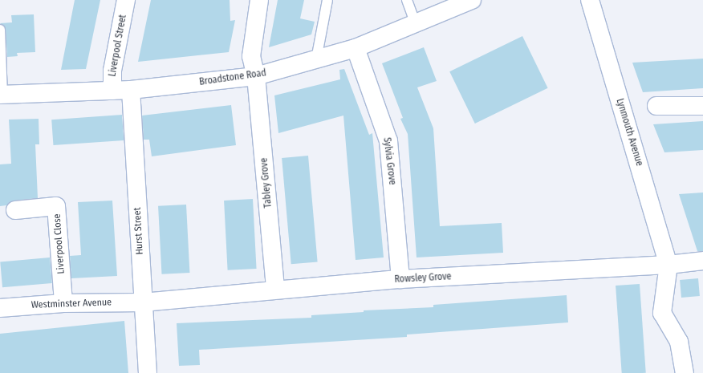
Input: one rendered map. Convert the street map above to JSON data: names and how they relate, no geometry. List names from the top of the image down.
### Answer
{
  "streets": {
    "street": [
      "Liverpool Street",
      "Broadstone Road",
      "Lynmouth Avenue",
      "Sylvia Grove",
      "Tabley Grove",
      "Hurst Street",
      "Liverpool Close",
      "Rowsley Grove",
      "Westminster Avenue"
    ]
  },
  "crossings": [
    ["Liverpool Street", "Broadstone Road"],
    ["Broadstone Road", "Sylvia Grove"],
    ["Broadstone Road", "Tabley Grove"],
    ["Broadstone Road", "Hurst Street"],
    ["Lynmouth Avenue", "Rowsley Grove"],
    ["Sylvia Grove", "Rowsley Grove"],
    ["Tabley Grove", "Rowsley Grove"],
    ["Hurst Street", "Rowsley Grove"],
    ["Hurst Street", "Westminster Avenue"],
    ["Liverpool Close", "Westminster Avenue"],
    ["Rowsley Grove", "Westminster Avenue"]
  ]
}
